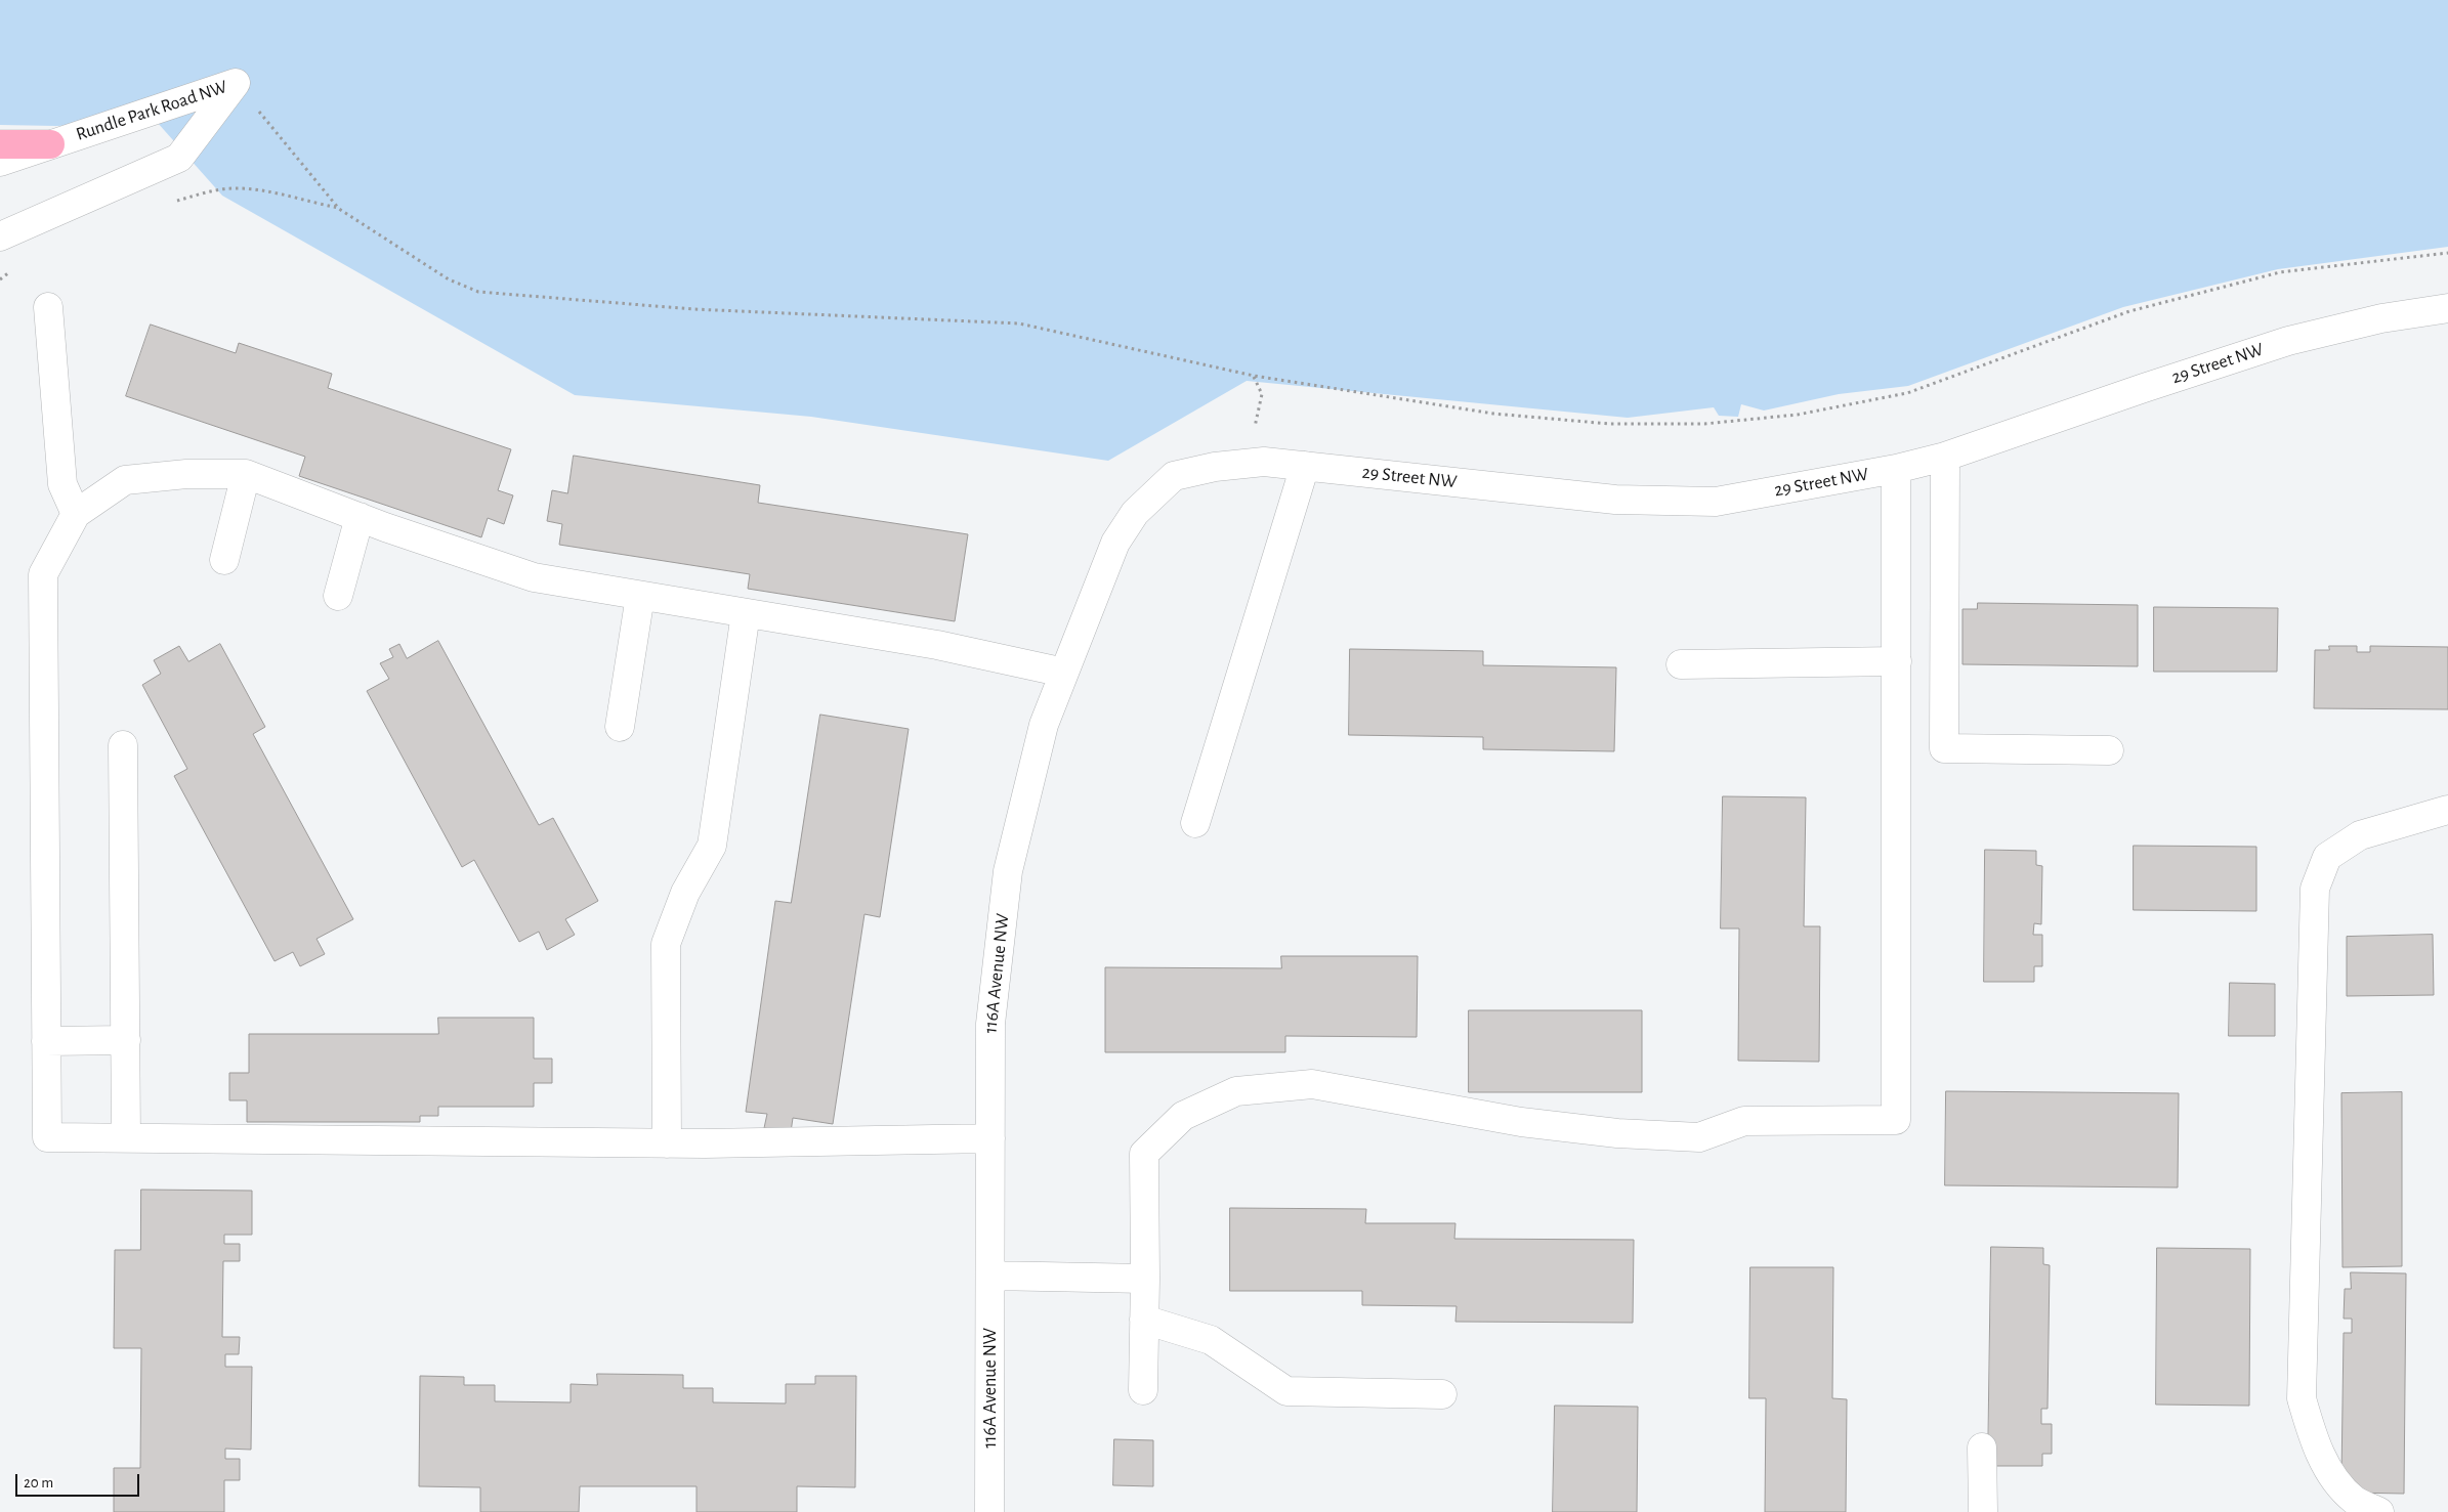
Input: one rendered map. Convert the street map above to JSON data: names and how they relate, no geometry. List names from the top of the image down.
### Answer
{
  "streets": {
    "street": ["Rundle Park Road NW", "29 Street NW", "116A Avenue NW"]
  },
  "crossings": [
    ["29 Street NW", "116A Avenue NW"]
  ],
  "scale_bar": "20 m"
}
